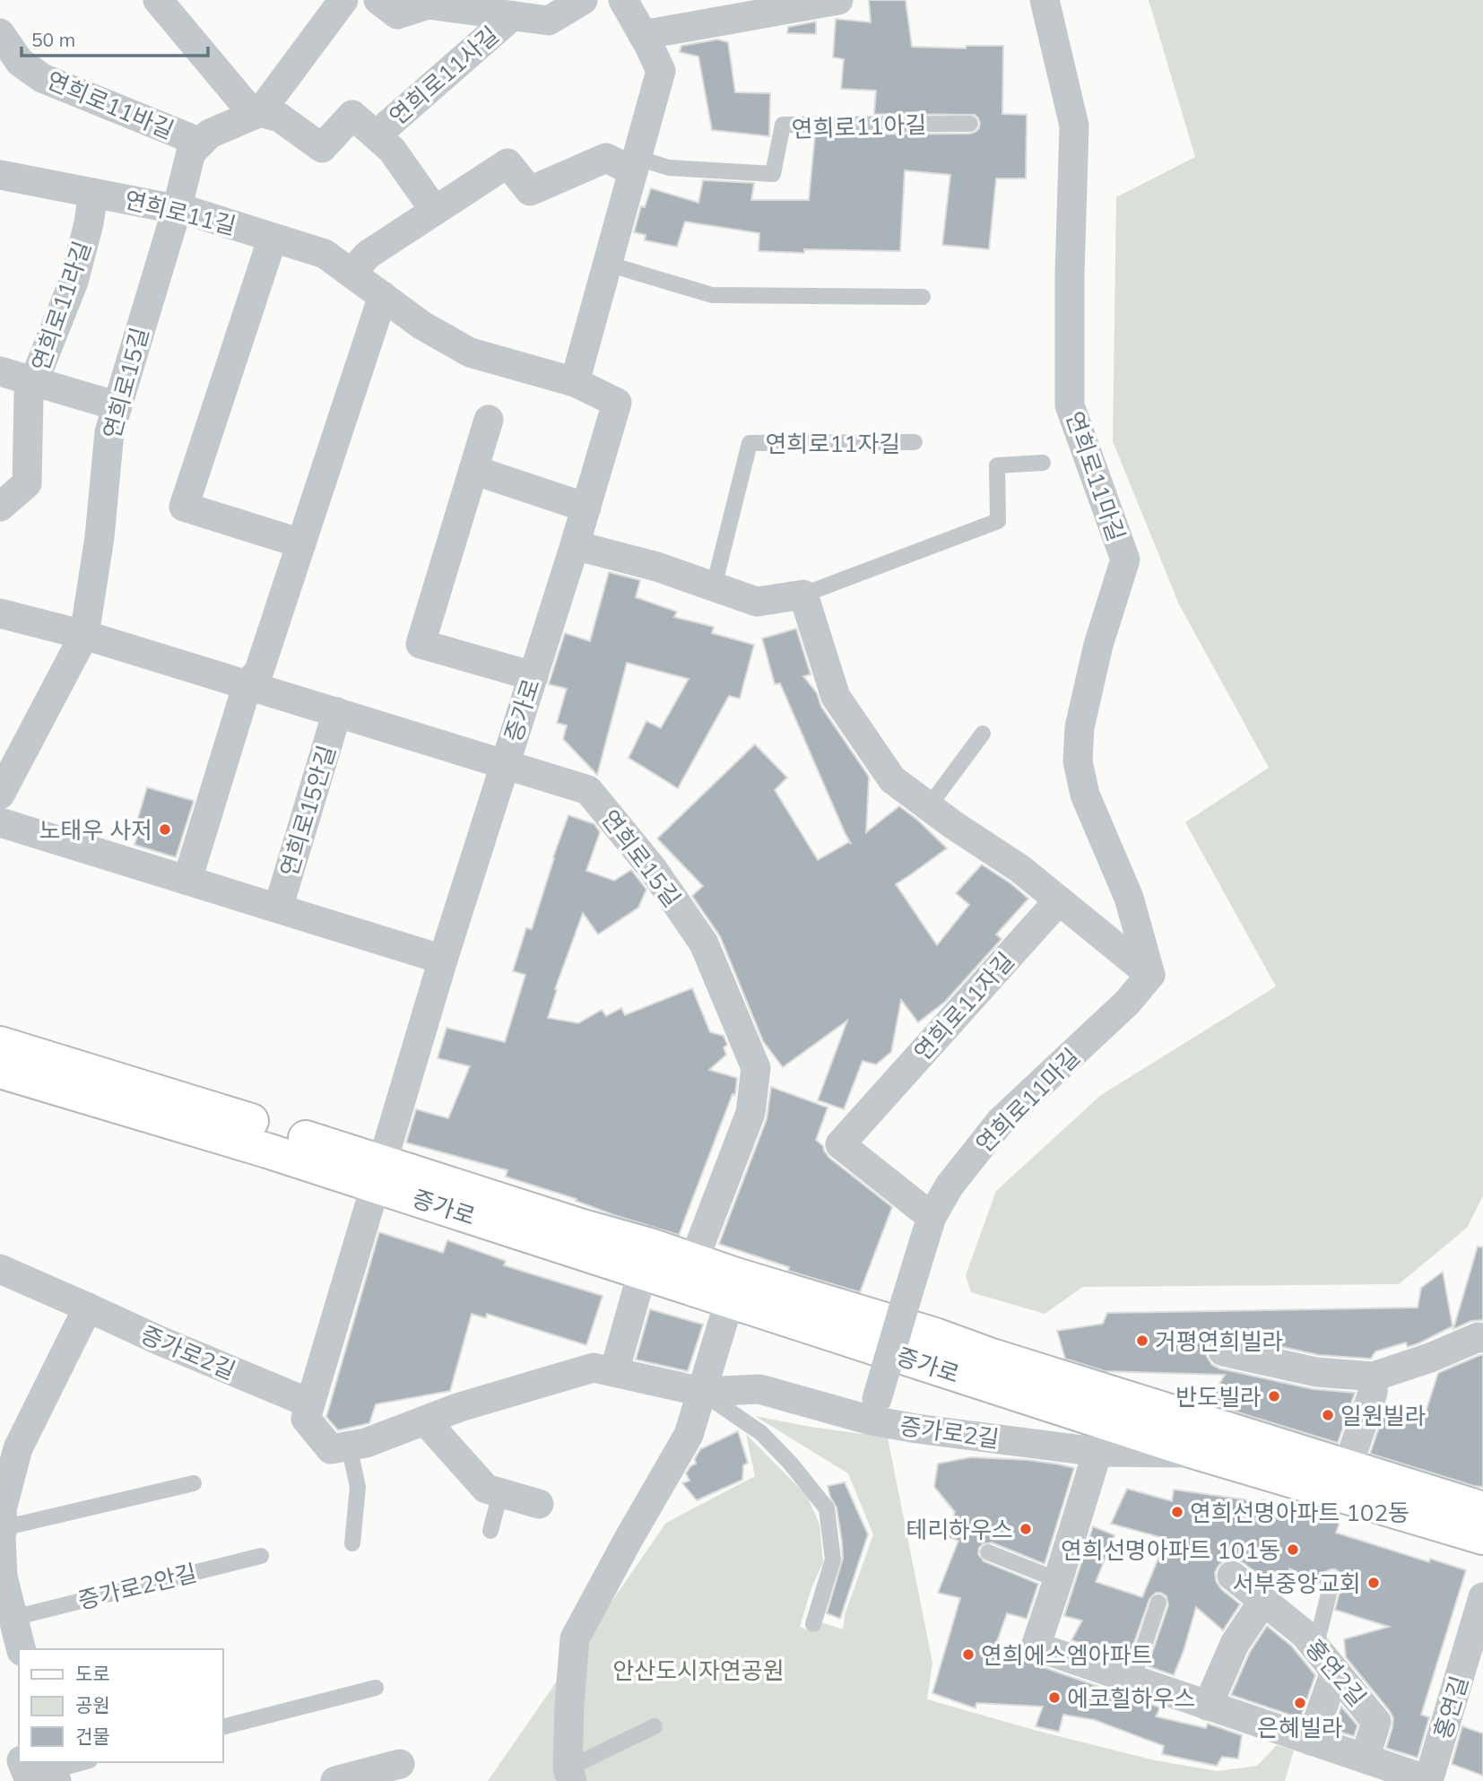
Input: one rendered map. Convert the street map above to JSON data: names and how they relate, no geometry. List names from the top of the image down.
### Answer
{
  "streets": {
    "main road": ["증가로"],
    "street": [
      "연희로11사길",
      "연희로11바길",
      "연희로11길",
      "연희로11라길",
      "연희로15길",
      "연희로11자길",
      "연희로11마길",
      "연희로15안길",
      "증가로2길",
      "홍연2길",
      "홍연길"
    ],
    "lane": ["연희로11아길", "증가로2안길"]
  },
  "crossings": [
    ["연희로11길", "연희로11라길"],
    ["연희로11길", "연희로15길"],
    ["연희로11길", "증가로"],
    ["연희로11라길", "연희로15길"],
    ["연희로15길", "증가로"],
    ["연희로15길", "연희로15안길"],
    ["연희로11자길", "연희로11마길"],
    ["연희로11마길", "증가로2길"],
    ["증가로", "연희로15안길"],
    ["증가로", "증가로2길"]
  ],
  "parks": ["안산도시자연공원"],
  "places": [
    "노태우 사저",
    "거평연희빌라",
    "반도빌라",
    "일원빌라",
    "연희선명아파트 102동",
    "테리하우스",
    "연희선명아파트 101동",
    "서부중앙교회",
    "연희에스엠아파트",
    "에코힐하우스",
    "은혜빌라"
  ],
  "legend": ["도로", "공원", "건물"],
  "scale_bar": "50 m"
}
